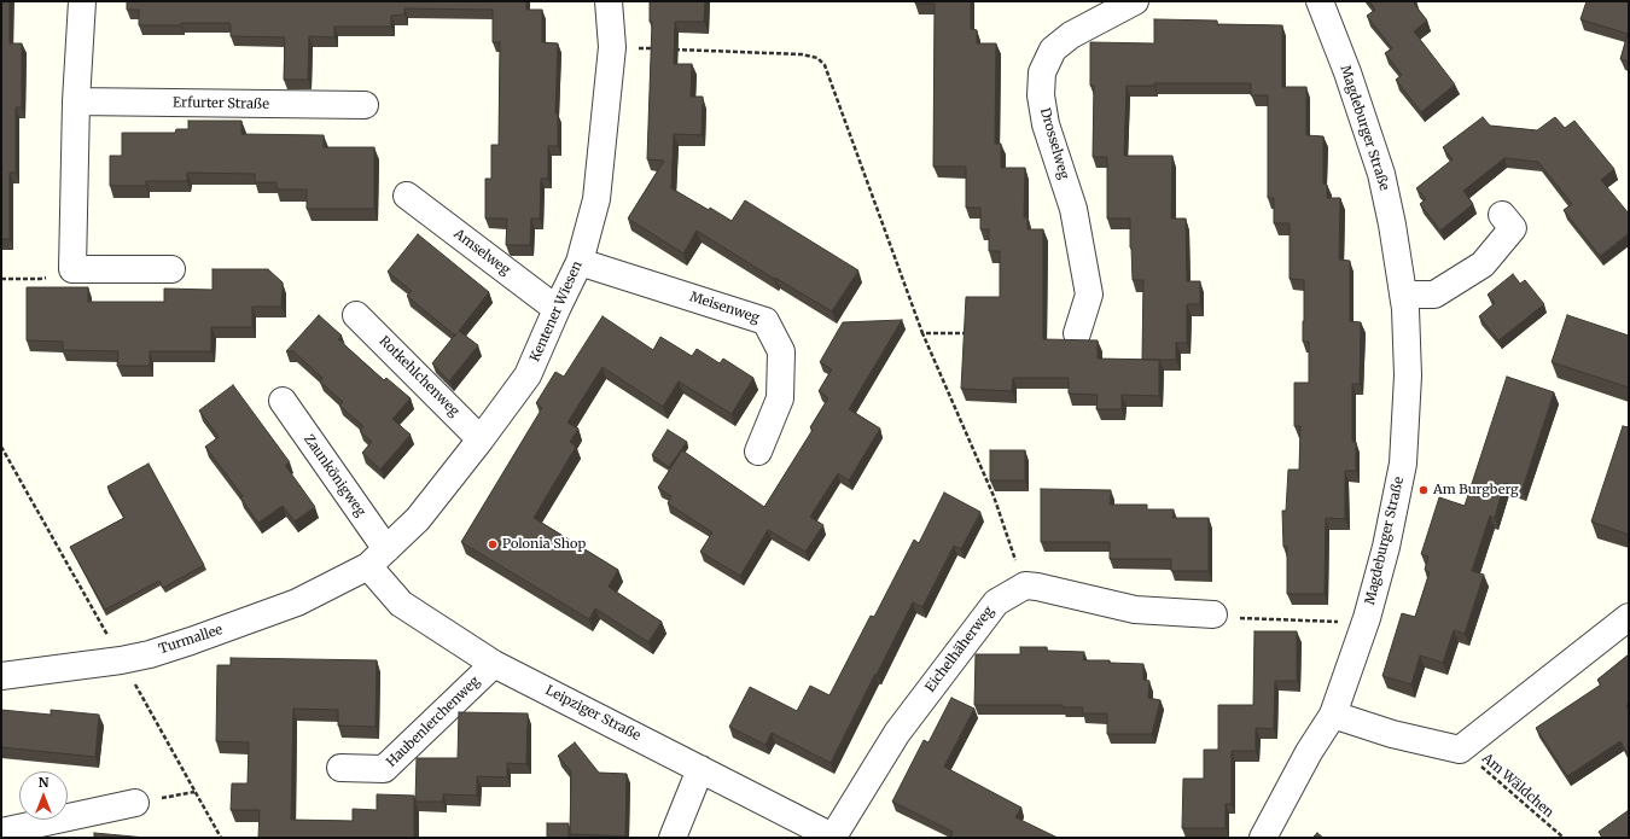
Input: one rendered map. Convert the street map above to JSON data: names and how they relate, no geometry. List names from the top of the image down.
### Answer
{
  "streets": {
    "street": [
      "Erfurter Straße",
      "Magdeburger Straße",
      "Drosselweg",
      "Amselweg",
      "Meisenweg",
      "Kentener Wiesen",
      "Rotkehlchenweg",
      "Zaunkönigweg",
      "Turmallee",
      "Eichelhäherweg",
      "Leipziger Straße",
      "Haubenlerchenweg"
    ],
    "path": ["Am Wäldchen"]
  },
  "crossings": [
    ["Amselweg", "Kentener Wiesen"],
    ["Meisenweg", "Kentener Wiesen"],
    ["Kentener Wiesen", "Rotkehlchenweg"],
    ["Kentener Wiesen", "Zaunkönigweg"],
    ["Kentener Wiesen", "Turmallee"],
    ["Kentener Wiesen", "Leipziger Straße"],
    ["Zaunkönigweg", "Turmallee"],
    ["Zaunkönigweg", "Leipziger Straße"],
    ["Turmallee", "Leipziger Straße"],
    ["Eichelhäherweg", "Leipziger Straße"],
    ["Leipziger Straße", "Haubenlerchenweg"]
  ],
  "places": ["Am Burgberg", "Polonia Shop"],
  "north": "top"
}
